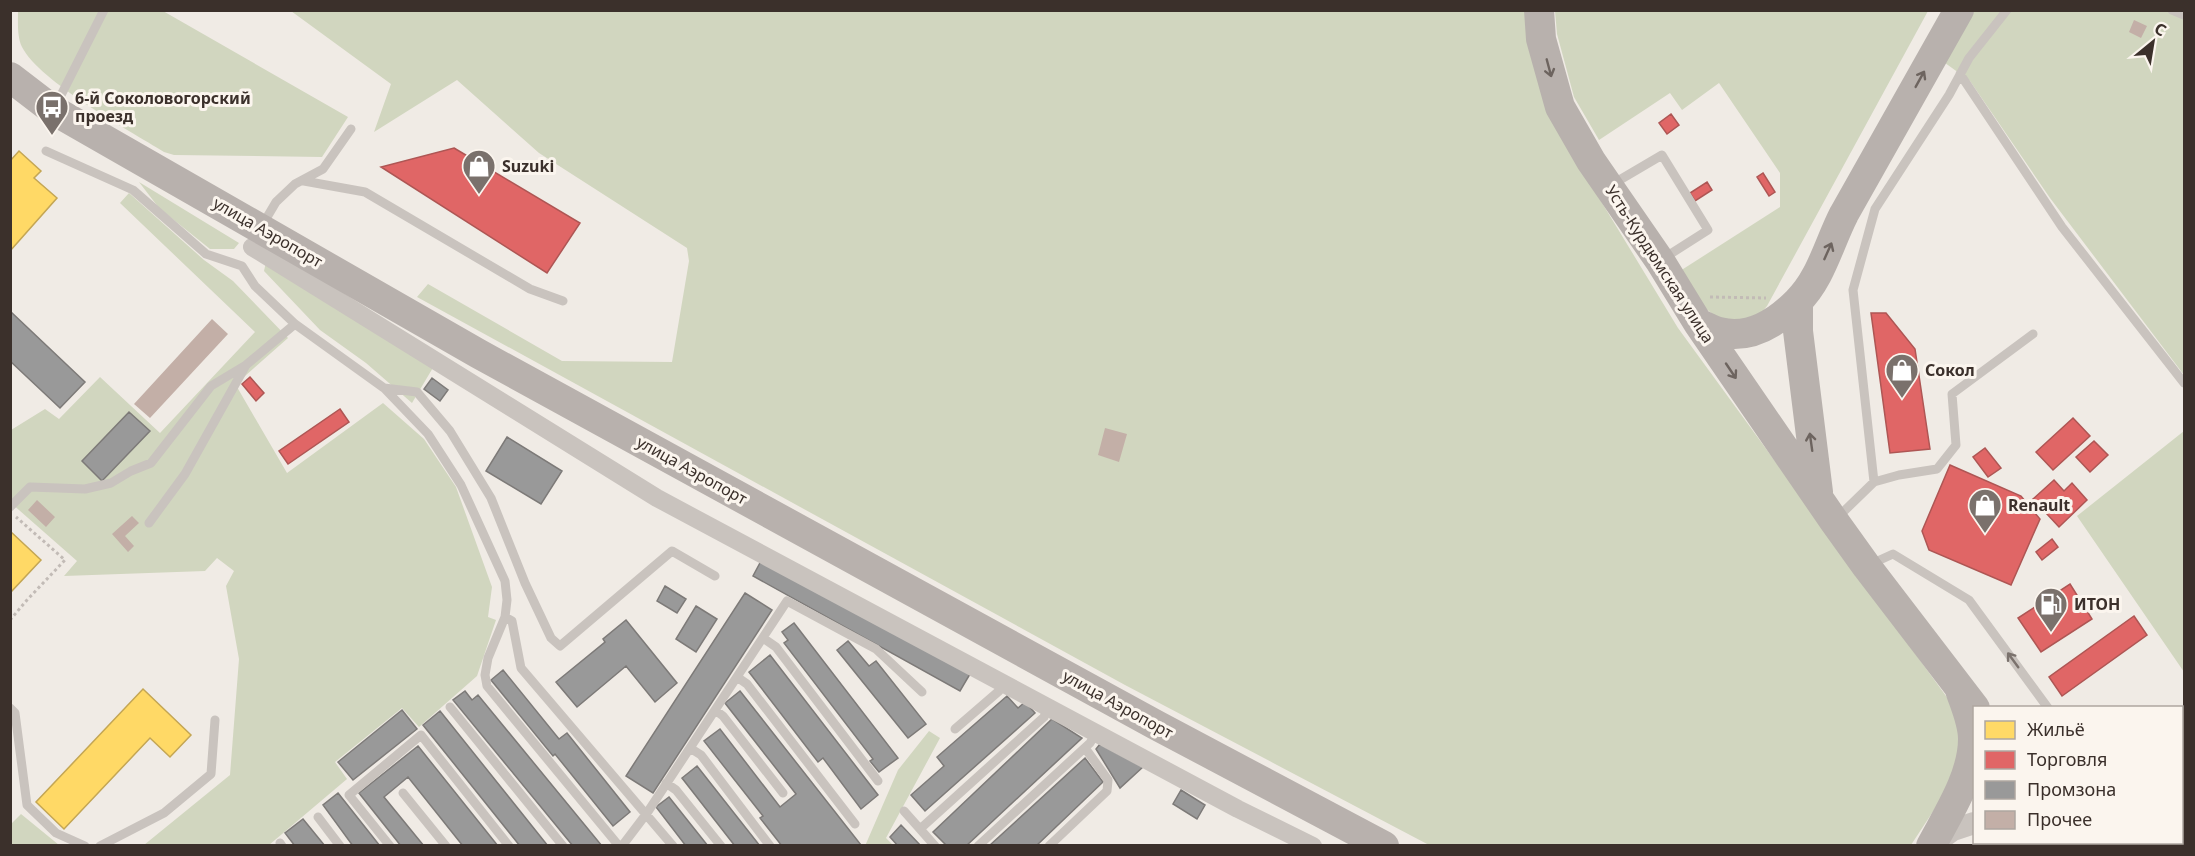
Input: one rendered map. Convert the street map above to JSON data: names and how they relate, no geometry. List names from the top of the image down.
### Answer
{
  "streets": {
    "main road": ["улица Аэропорт", "Усть-Курдюмская улица"]
  },
  "places": {
    "bus stop": ["6-й Соколовогорский проезд"],
    "shop": ["Suzuki", "Сокол", "Renault"],
    "fuel station": ["ИТОН"]
  },
  "legend": [
    "Жильё",
    "Торговля",
    "Промзона",
    "Прочее"
  ],
  "north": "top right"
}
